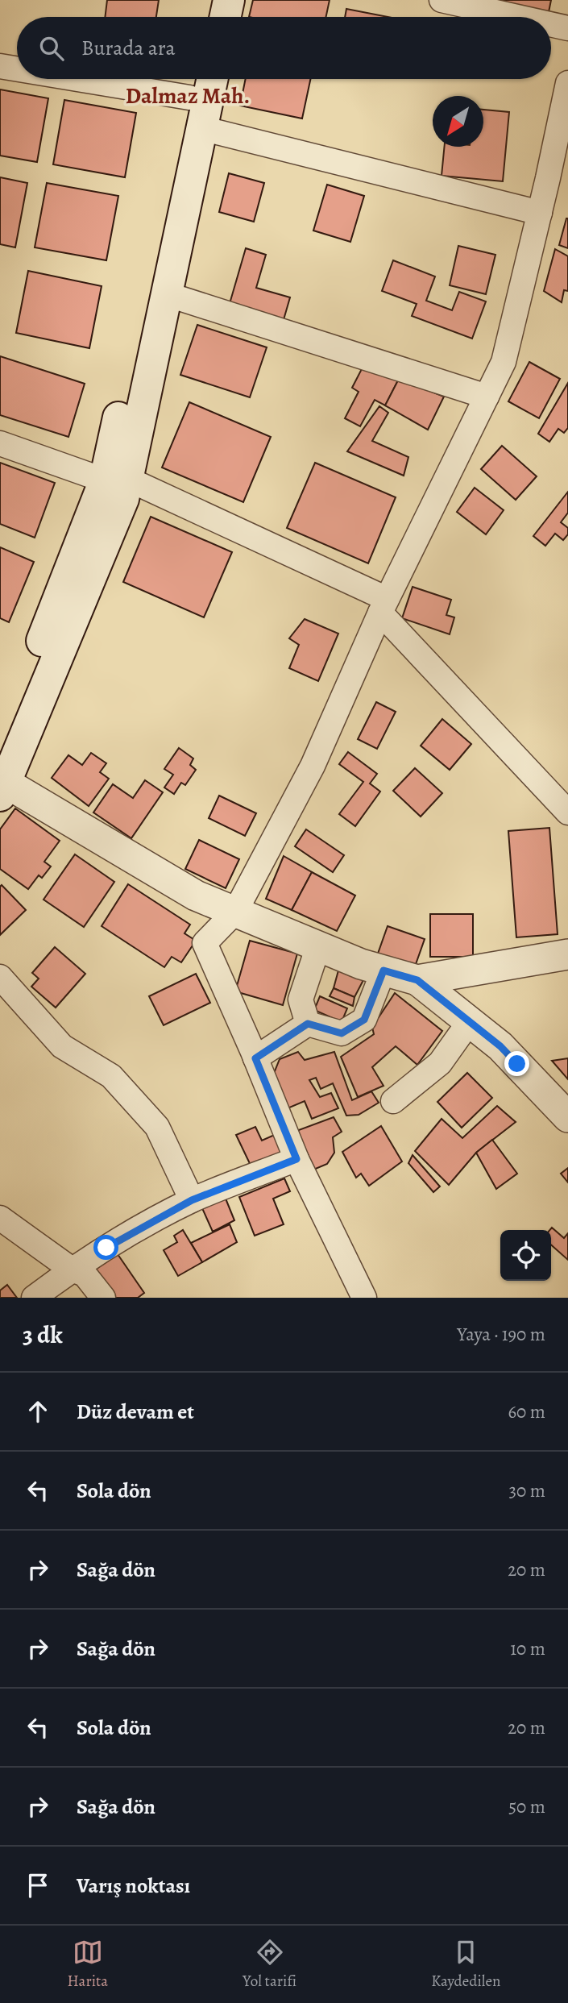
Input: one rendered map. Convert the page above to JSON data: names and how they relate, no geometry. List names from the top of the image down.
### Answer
{
  "districts": ["Dalmaz Mah."],
  "north": "bottom left",
  "page": {
    "search": "Burada ara",
    "heading": ["3 dk", "Yaya · 190 m"],
    "list": [
      ["Düz devam et", "60 m"],
      ["Sola dön", "30 m"],
      ["Sağa dön", "20 m"],
      ["Sağa dön", "10 m"],
      ["Sola dön", "20 m"],
      ["Sağa dön", "50 m"],
      "Varış noktası"
    ],
    "nav": ["Harita", "Yol tarifi", "Kaydedilen"]
  }
}
